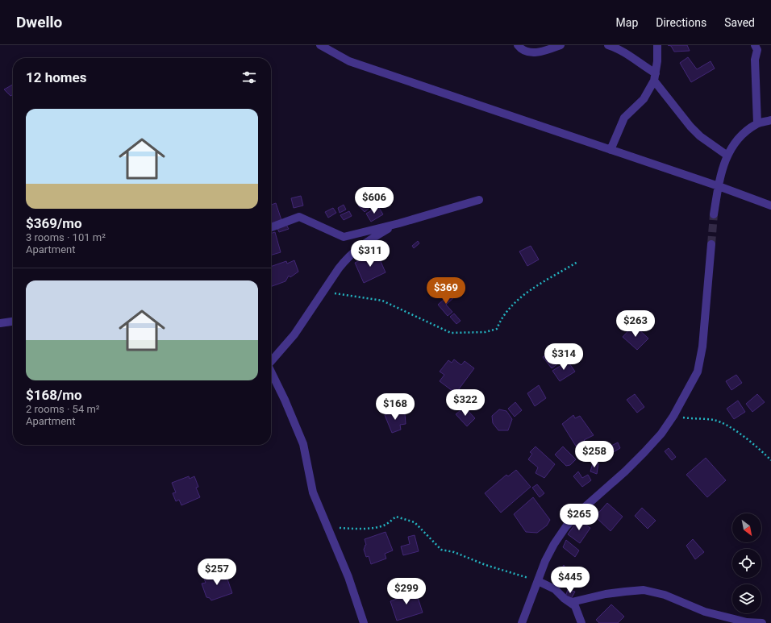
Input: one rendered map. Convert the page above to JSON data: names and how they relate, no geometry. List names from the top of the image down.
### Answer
{
  "north": "bottom right",
  "page": {
    "header": "Dwello",
    "nav": ["Map", "Directions", "Saved"],
    "heading": "12 homes",
    "list": [
      {
        "name": "$369/mo",
        "note": "3 rooms · 101 m² · Apartment"
      },
      {
        "name": "$168/mo",
        "note": "2 rooms · 54 m² · Apartment"
      }
    ],
    "price": [
      "$606",
      "$311",
      "$369",
      "$263",
      "$314",
      "$322",
      "$168",
      "$258",
      "$265",
      "$257",
      "$445",
      "$299"
    ]
  }
}
